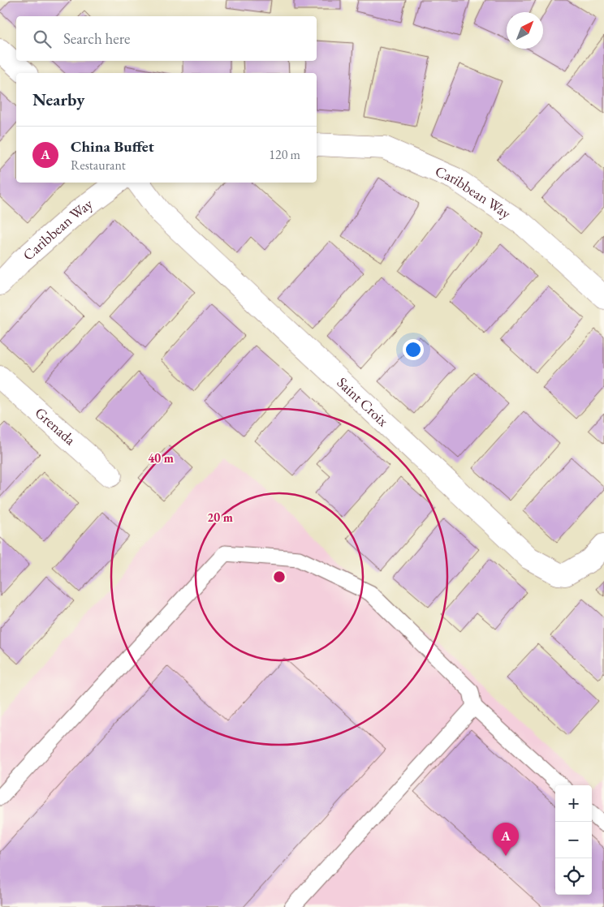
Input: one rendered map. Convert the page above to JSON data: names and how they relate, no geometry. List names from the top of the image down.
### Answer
{
  "streets": {
    "street": ["Caribbean Way", "Saint Croix", "Grenada"]
  },
  "north": "top right",
  "page": {
    "search": "Search here",
    "heading": "Nearby",
    "list": [
      {
        "mark": "A",
        "name": "China Buffet",
        "note": "Restaurant",
        "value": "120 m"
      }
    ],
    "map_buttons": ["+", "−"],
    "pins": "A"
  },
  "rings": ["40 m", "20 m"]
}
